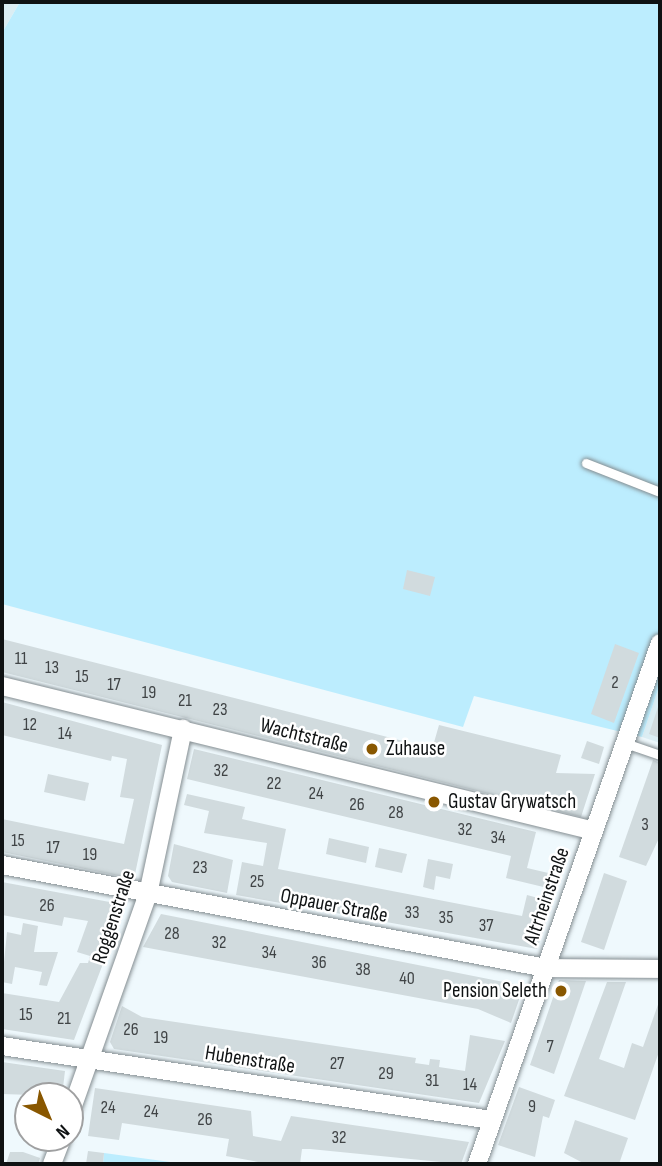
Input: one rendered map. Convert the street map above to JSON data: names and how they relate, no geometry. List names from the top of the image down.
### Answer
{
  "streets": {
    "street": [
      "Wachtstraße",
      "Altrheinstraße",
      "Oppauer Straße",
      "Roggenstraße",
      "Hubenstraße"
    ]
  },
  "crossings": [
    ["Wachtstraße", "Altrheinstraße"],
    ["Wachtstraße", "Roggenstraße"],
    ["Altrheinstraße", "Oppauer Straße"],
    ["Altrheinstraße", "Hubenstraße"],
    ["Oppauer Straße", "Roggenstraße"],
    ["Roggenstraße", "Hubenstraße"]
  ],
  "places": ["Zuhause", "Gustav Grywatsch", "Pension Seleth"],
  "house_numbers": [
    "11",
    "13",
    "15",
    "2",
    "17",
    "19",
    "21",
    "23",
    "12",
    "14",
    "32",
    "22",
    "24",
    "26",
    "28",
    "3",
    "32",
    "34",
    "15",
    "17",
    "19",
    "23",
    "25",
    "26",
    "33",
    "35",
    "37",
    "28",
    "32",
    "34",
    "36",
    "38",
    "40",
    "15",
    "21",
    "26",
    "19",
    "7",
    "27",
    "29",
    "31",
    "14",
    "9",
    "24",
    "24",
    "26",
    "32"
  ],
  "north": "bottom right"
}
